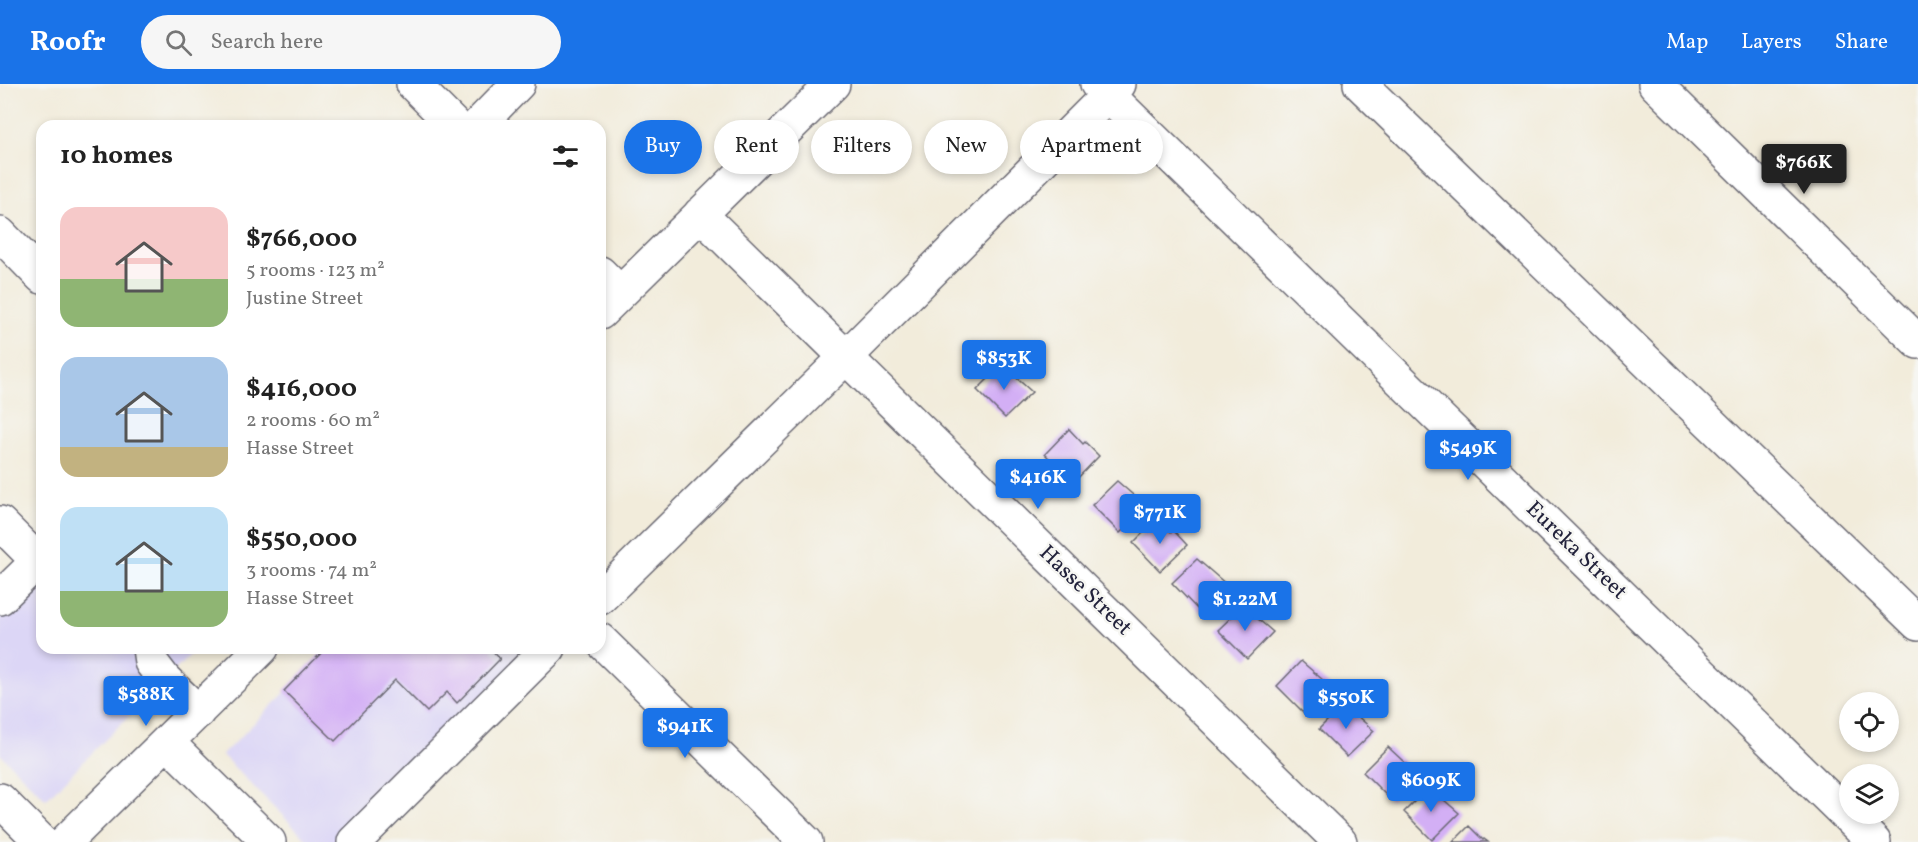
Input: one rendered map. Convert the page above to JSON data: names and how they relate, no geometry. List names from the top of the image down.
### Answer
{
  "streets": {
    "street": ["Eureka Street", "Hasse Street"]
  },
  "page": {
    "header": "Roofr",
    "search": "Search here",
    "nav": ["Map", "Layers", "Share"],
    "chip": [
      "Buy",
      "Rent",
      "Filters",
      "New",
      "Apartment"
    ],
    "heading": "10 homes",
    "price": [
      "$766K",
      "$853K",
      "$549K",
      "$416K",
      "$771K",
      "$1.22M",
      "$588K",
      "$550K",
      "$941K",
      "$609K"
    ],
    "list": [
      {
        "name": "$766,000",
        "note": "5 rooms · 123 m² · Justine Street"
      },
      {
        "name": "$416,000",
        "note": "2 rooms · 60 m² · Hasse Street"
      },
      {
        "name": "$550,000",
        "note": "3 rooms · 74 m² · Hasse Street"
      }
    ]
  }
}
